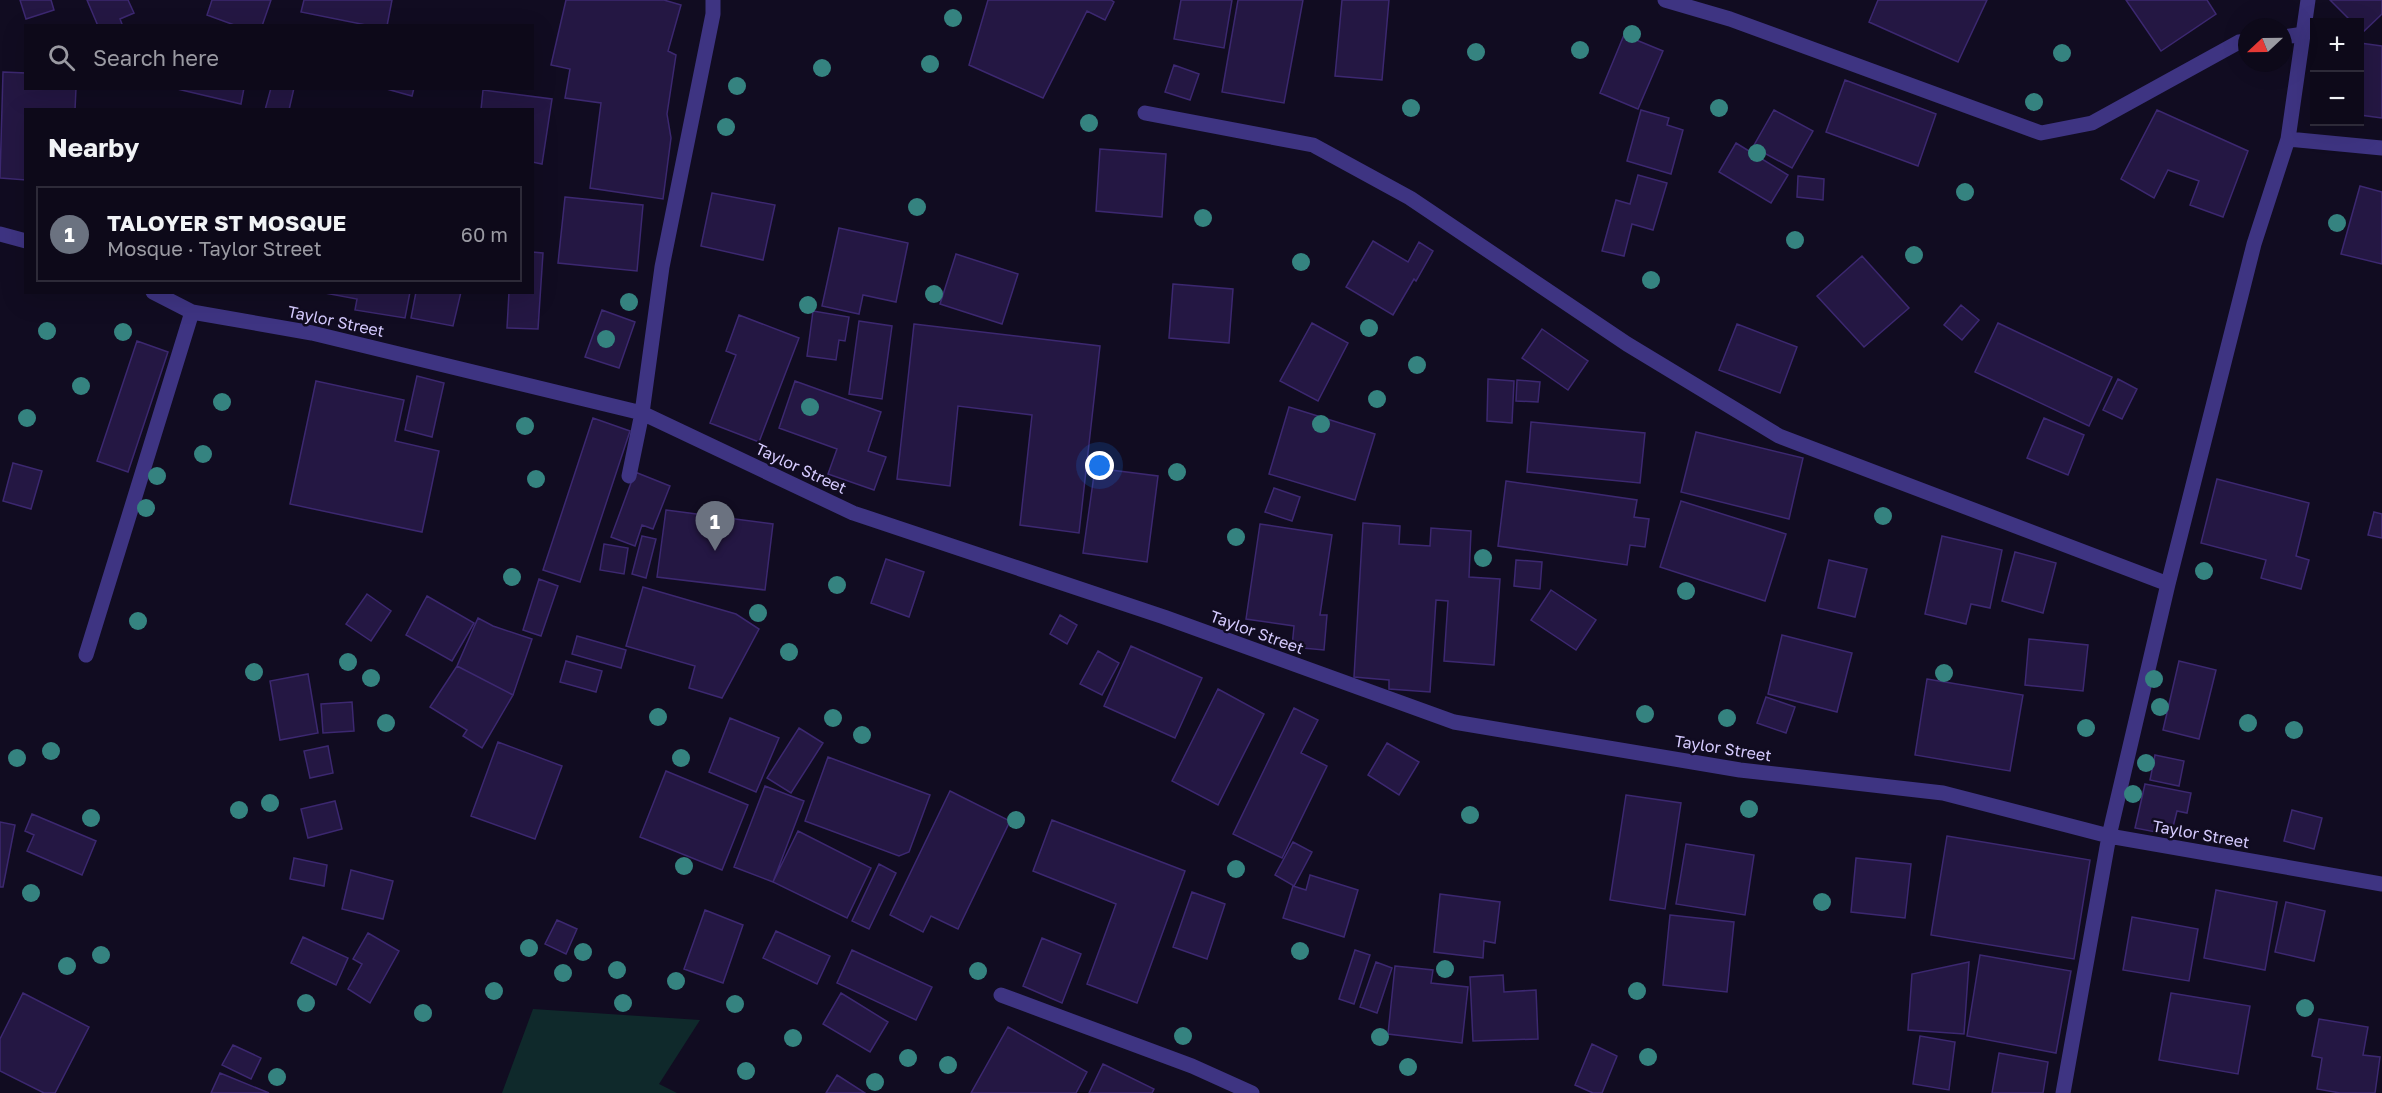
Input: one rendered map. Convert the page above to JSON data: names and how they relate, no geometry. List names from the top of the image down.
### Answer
{
  "streets": {
    "street": ["Taylor Street"]
  },
  "north": "left",
  "page": {
    "map_buttons": ["+", "−"],
    "search": "Search here",
    "heading": "Nearby",
    "list": [
      {
        "mark": "1",
        "name": "TALOYER ST MOSQUE",
        "note": "Mosque · Taylor Street",
        "value": "60 m"
      }
    ],
    "pins": "1"
  }
}
